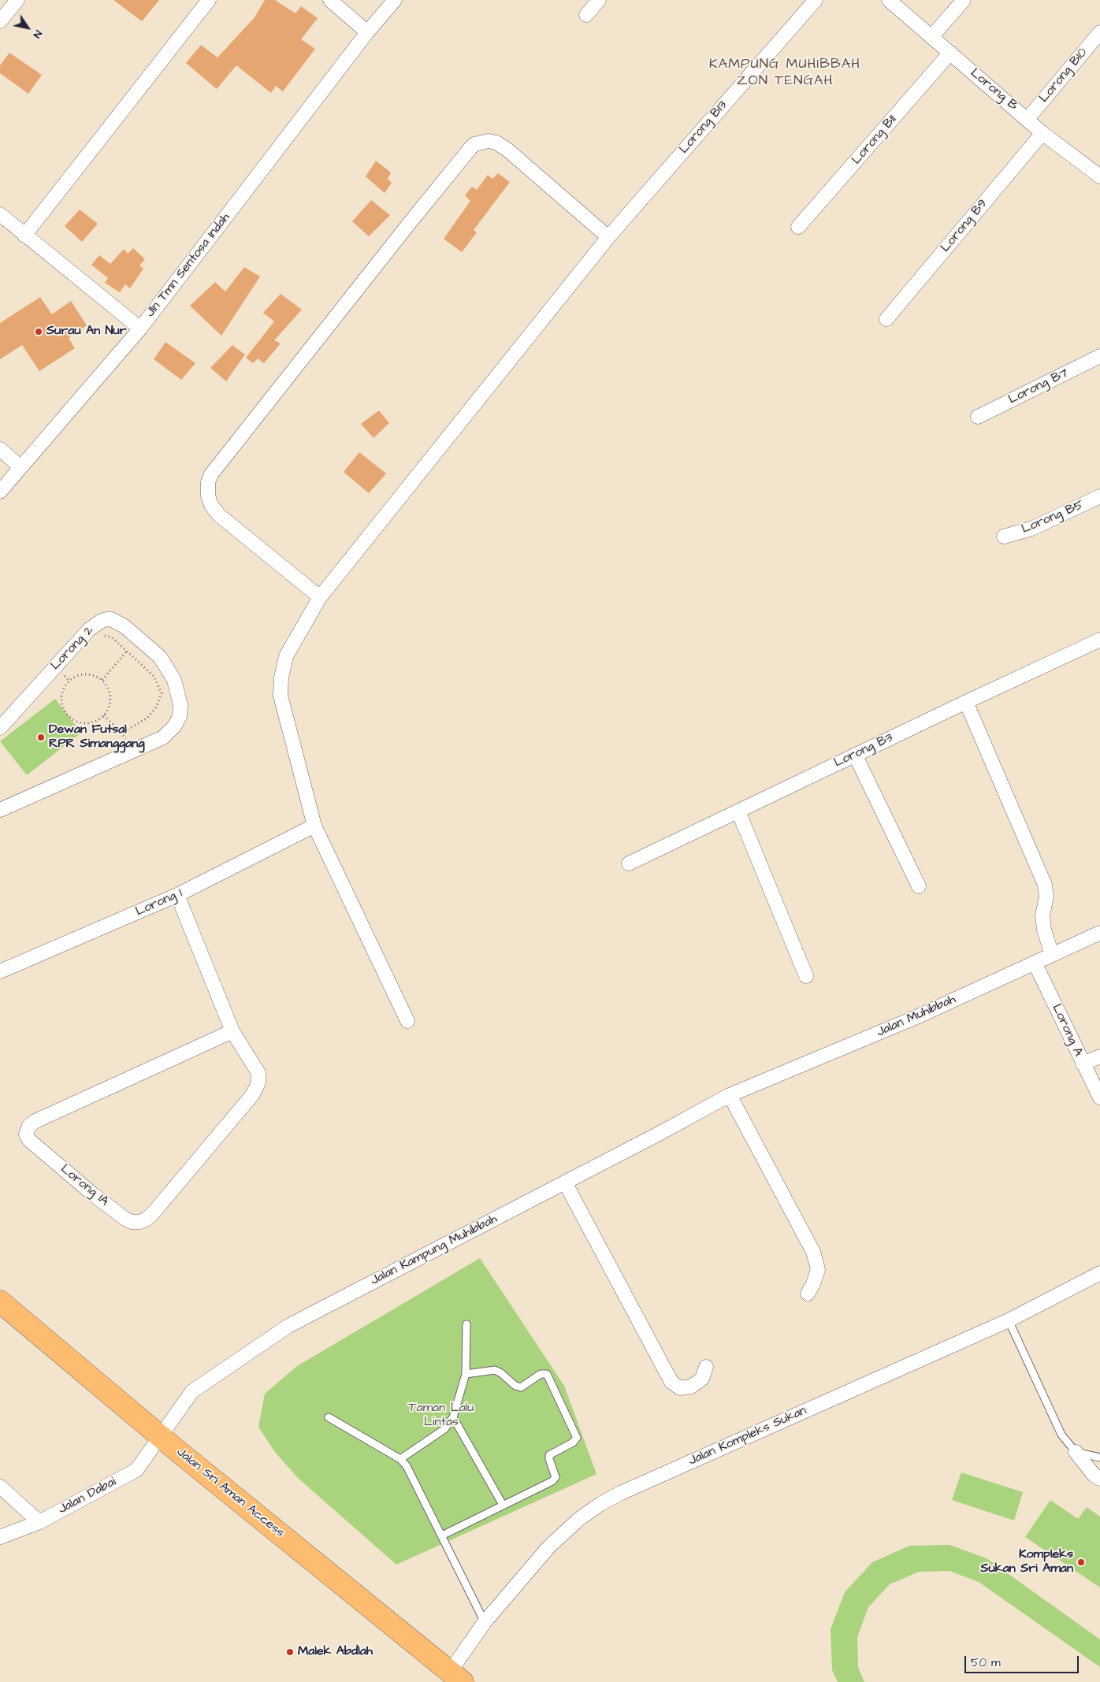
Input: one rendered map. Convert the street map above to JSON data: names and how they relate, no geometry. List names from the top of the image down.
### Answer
{
  "streets": {
    "main road": ["Jalan Sri Aman Access"],
    "street": [
      "Lorong B10",
      "Lorong B",
      "Lorong B13",
      "Lorong B11",
      "Lorong B9",
      "Jln Tmn Sentosa Indah",
      "Lorong B7",
      "Lorong B5",
      "Lorong 2",
      "Lorong B3",
      "Lorong 1",
      "Jalan Muhibbah",
      "Lorong A",
      "Lorong 1A",
      "Jalan Kampung Muhibbah",
      "Jalan Kompleks Sukan",
      "Jalan Dabai"
    ]
  },
  "crossings": [
    ["Lorong B10", "Lorong B"],
    ["Lorong B", "Lorong B11"],
    ["Lorong B", "Lorong B9"],
    ["Lorong B13", "Lorong 1"],
    ["Lorong 1", "Lorong 1A"],
    ["Jalan Muhibbah", "Lorong A"],
    ["Jalan Muhibbah", "Jalan Kampung Muhibbah"],
    ["Jalan Kampung Muhibbah", "Jalan Sri Aman Access"],
    ["Jalan Kampung Muhibbah", "Jalan Dabai"],
    ["Jalan Kompleks Sukan", "Jalan Sri Aman Access"],
    ["Jalan Sri Aman Access", "Jalan Dabai"]
  ],
  "districts": ["KAMPUNG MUHIBBAH ZON TENGAH"],
  "parks": ["Taman Lalu Lintas"],
  "places": [
    "Surau An Nur",
    "Dewan Futsal RPR Simanggang",
    "Kompleks Sukan Sri Aman",
    "Malek Abdlah"
  ],
  "scale_bar": "50 m",
  "north": "bottom right"
}
